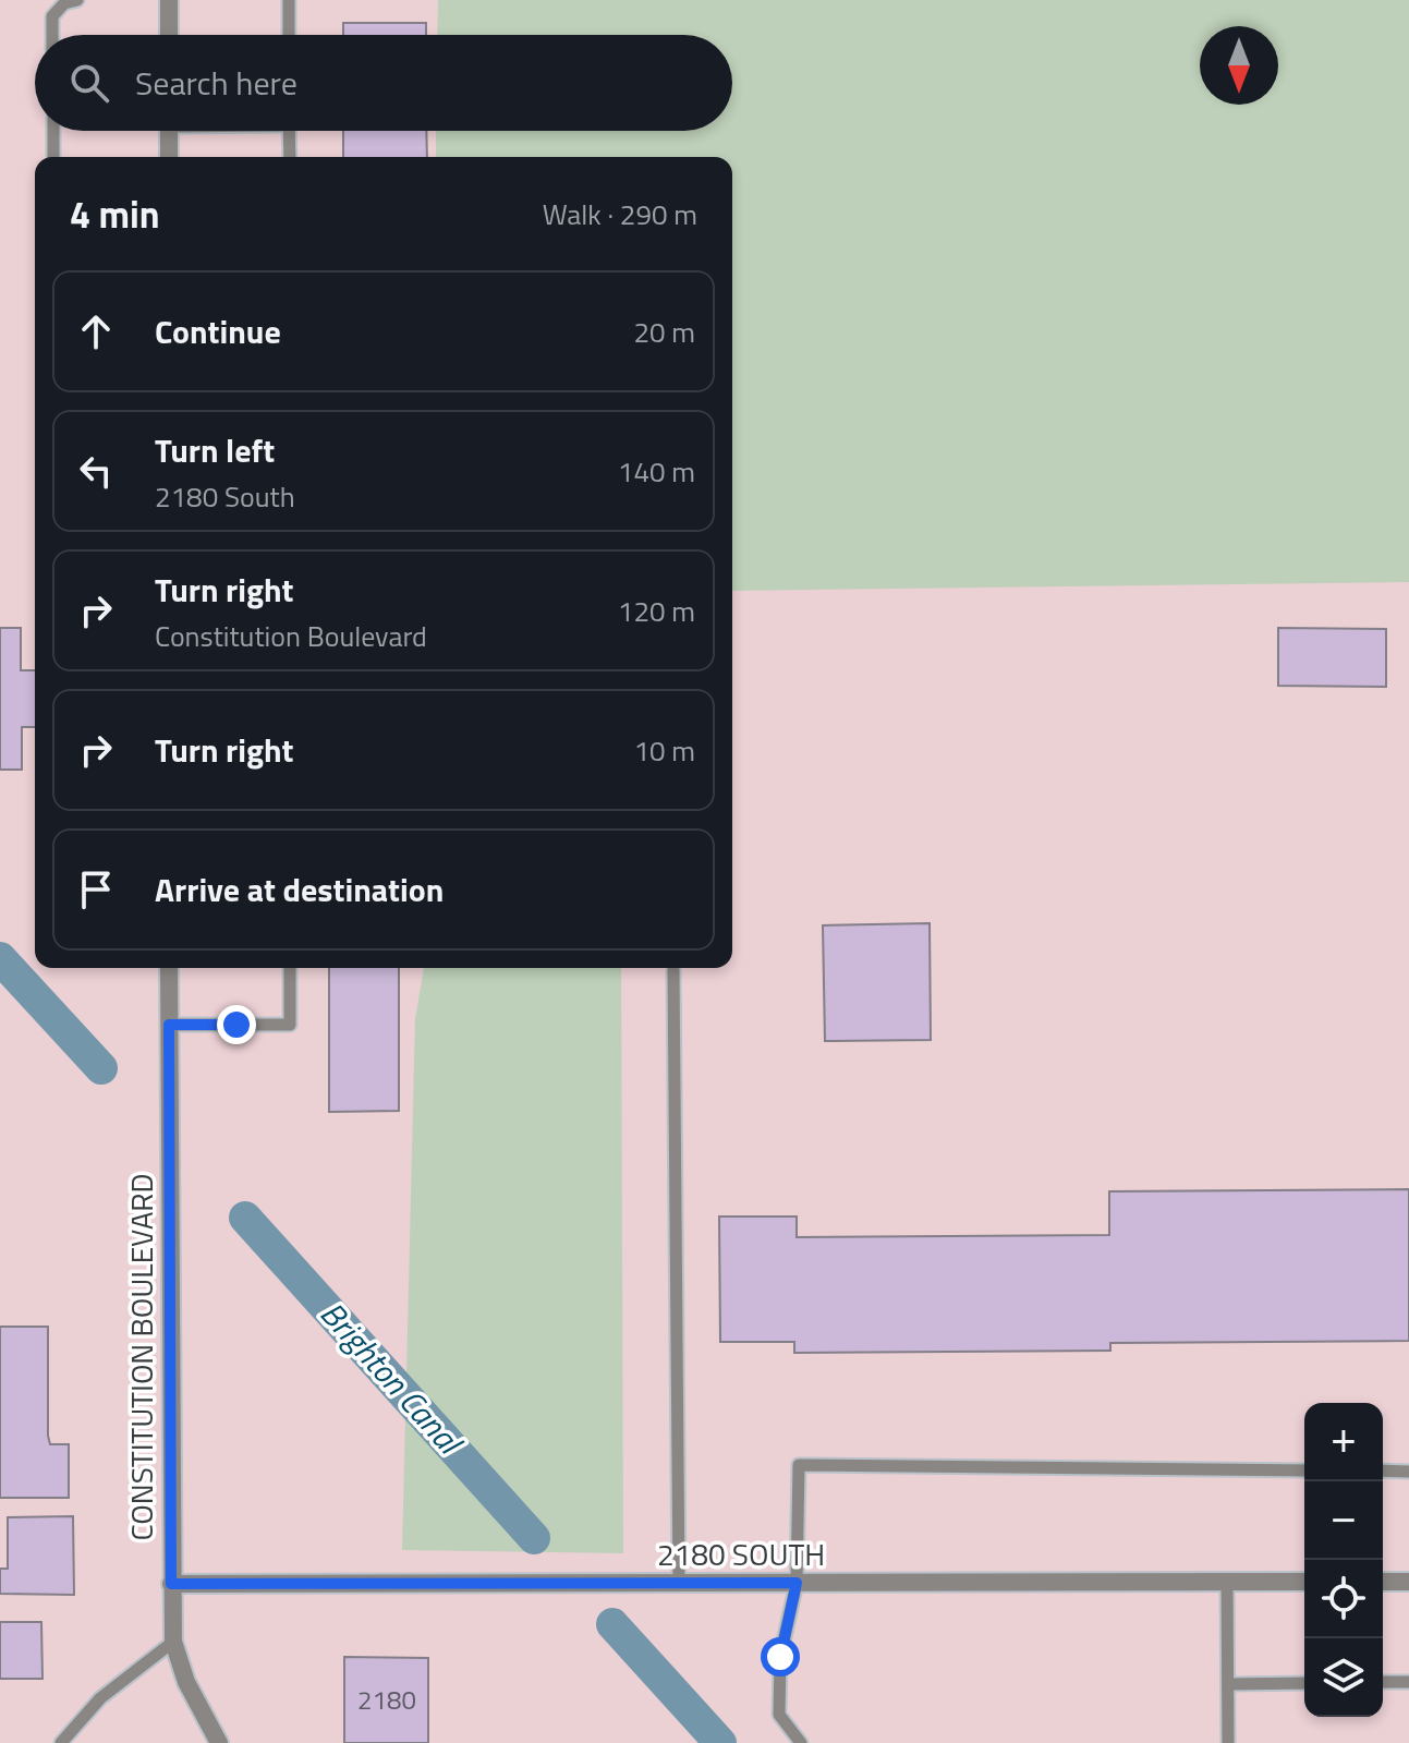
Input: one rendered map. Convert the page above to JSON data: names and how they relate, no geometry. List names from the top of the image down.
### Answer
{
  "streets": {
    "street": ["CONSTITUTION BOULEVARD", "2180 SOUTH"]
  },
  "crossings": [
    ["CONSTITUTION BOULEVARD", "2180 SOUTH"]
  ],
  "water": ["Brighton Canal"],
  "house_numbers": ["2180"],
  "north": "bottom",
  "page": {
    "search": "Search here",
    "heading": ["4 min", "Walk · 290 m"],
    "list": [
      ["Continue", "20 m"],
      ["Turn left", "2180 South", "140 m"],
      ["Turn right", "Constitution Boulevard", "120 m"],
      ["Turn right", "10 m"],
      "Arrive at destination"
    ],
    "map_buttons": ["+", "−"]
  }
}
